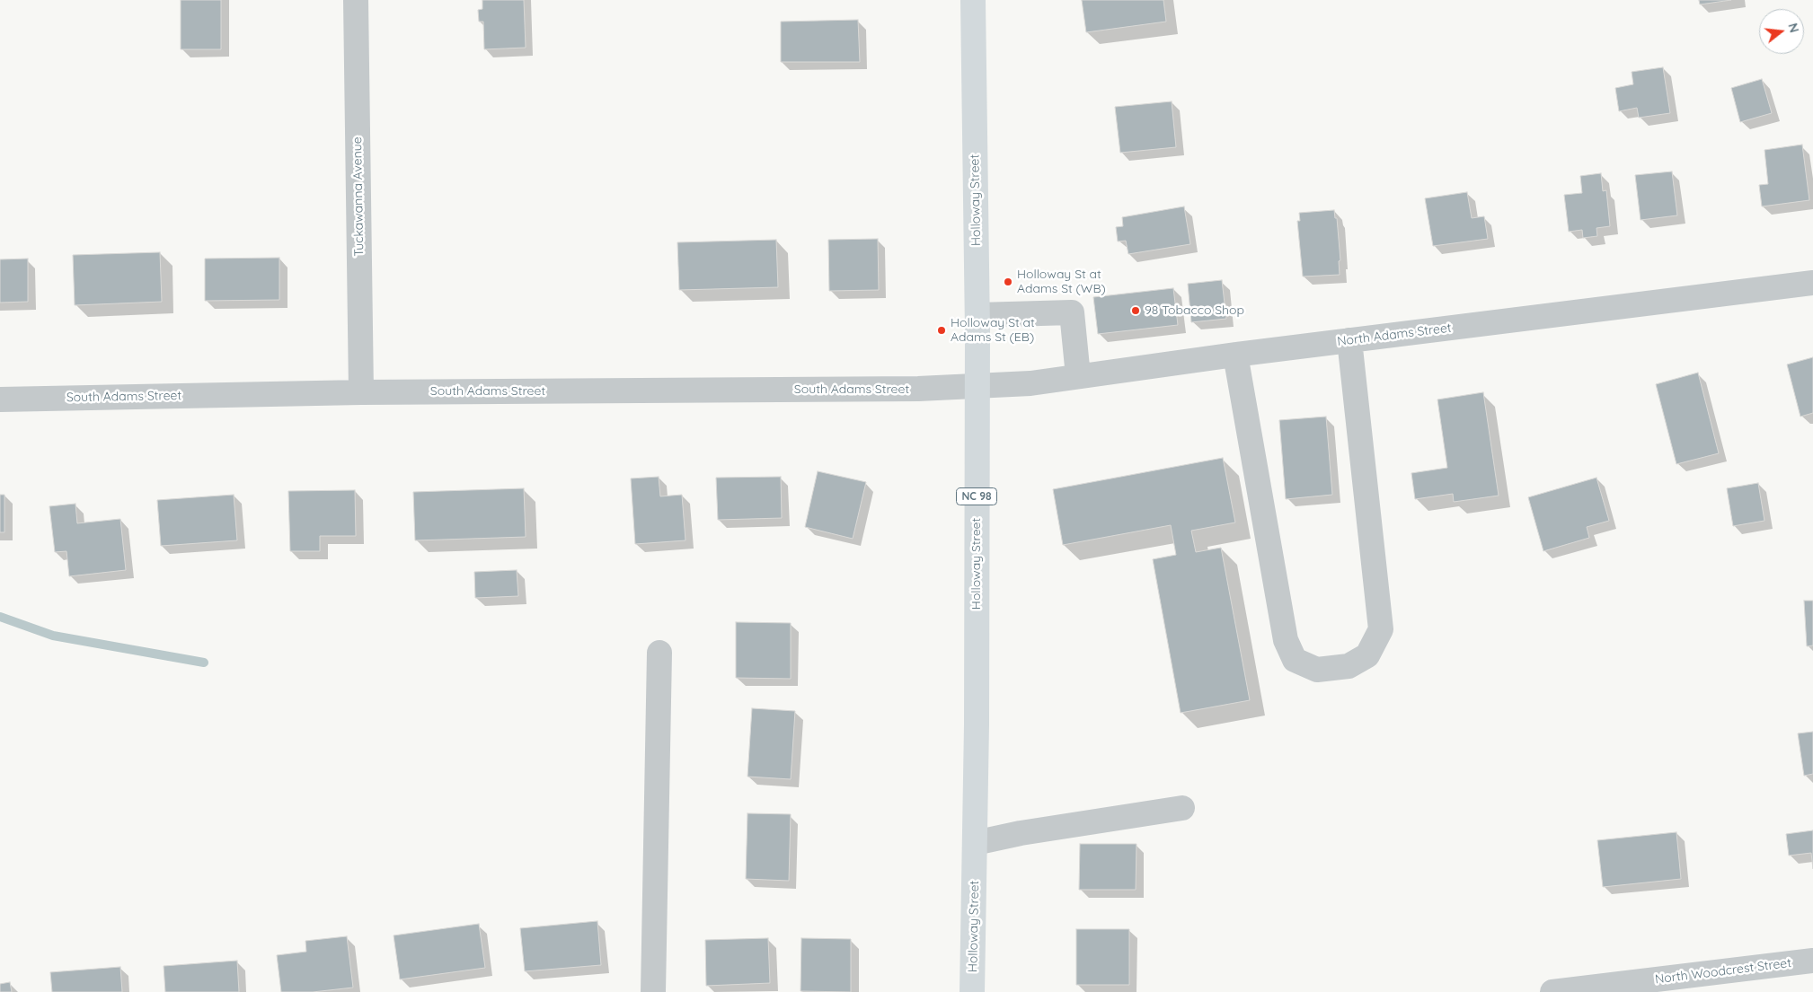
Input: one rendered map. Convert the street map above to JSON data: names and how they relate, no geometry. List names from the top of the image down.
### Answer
{
  "streets": {
    "highway": ["Holloway Street", "NC 98"],
    "street": [
      "Tuckawanna Avenue",
      "North Adams Street",
      "South Adams Street",
      "North Woodcrest Street"
    ]
  },
  "crossings": [
    ["Tuckawanna Avenue", "South Adams Street"],
    ["Holloway Street", "North Adams Street"],
    ["Holloway Street", "South Adams Street"],
    ["North Adams Street", "South Adams Street"]
  ],
  "places": ["Holloway St at Adams St (WB)", "98 Tobacco Shop", "Holloway St at Adams St (EB)"],
  "north": "right"
}
